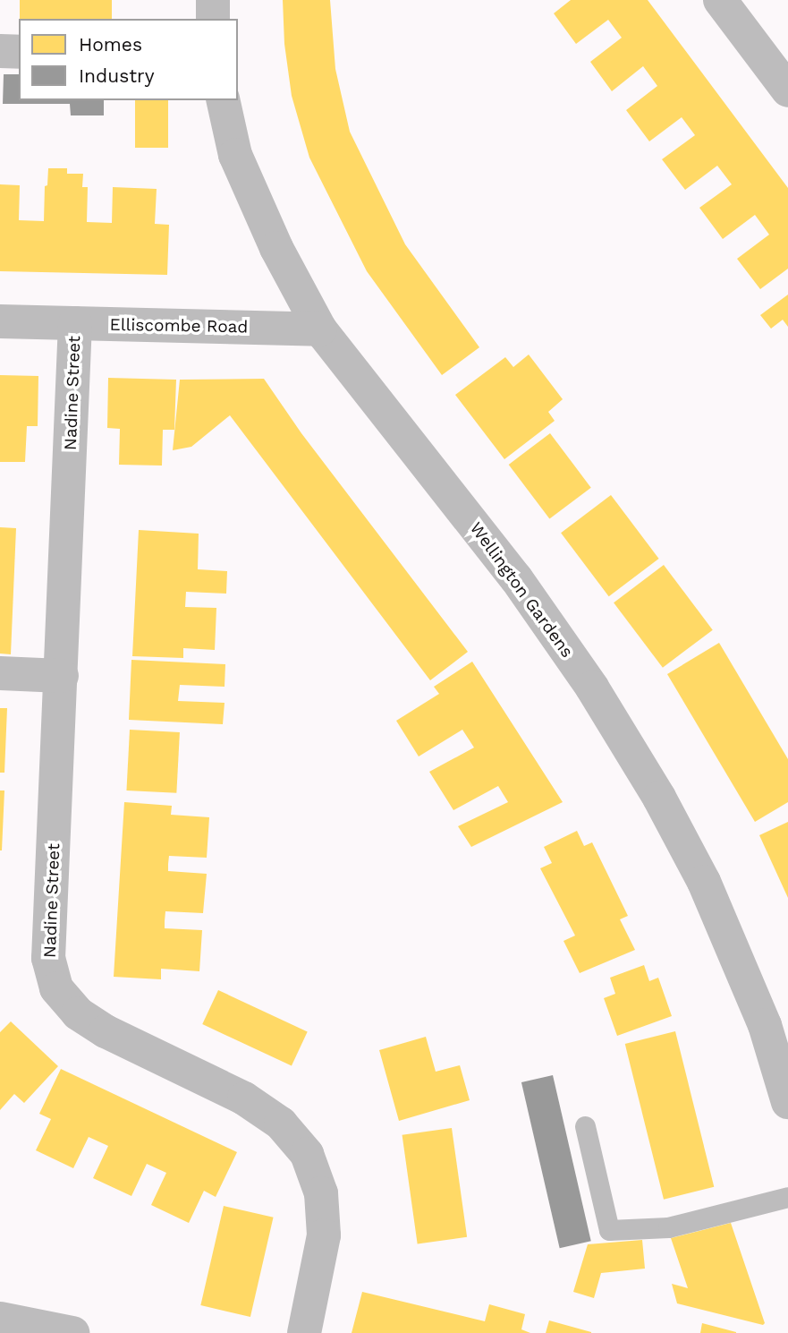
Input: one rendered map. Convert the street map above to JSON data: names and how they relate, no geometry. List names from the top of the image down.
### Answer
{
  "streets": {
    "street": ["Elliscombe Road", "Nadine Street", "Wellington Gardens"]
  },
  "crossings": [
    ["Elliscombe Road", "Nadine Street"],
    ["Elliscombe Road", "Wellington Gardens"]
  ],
  "legend": ["Homes", "Industry"]
}
